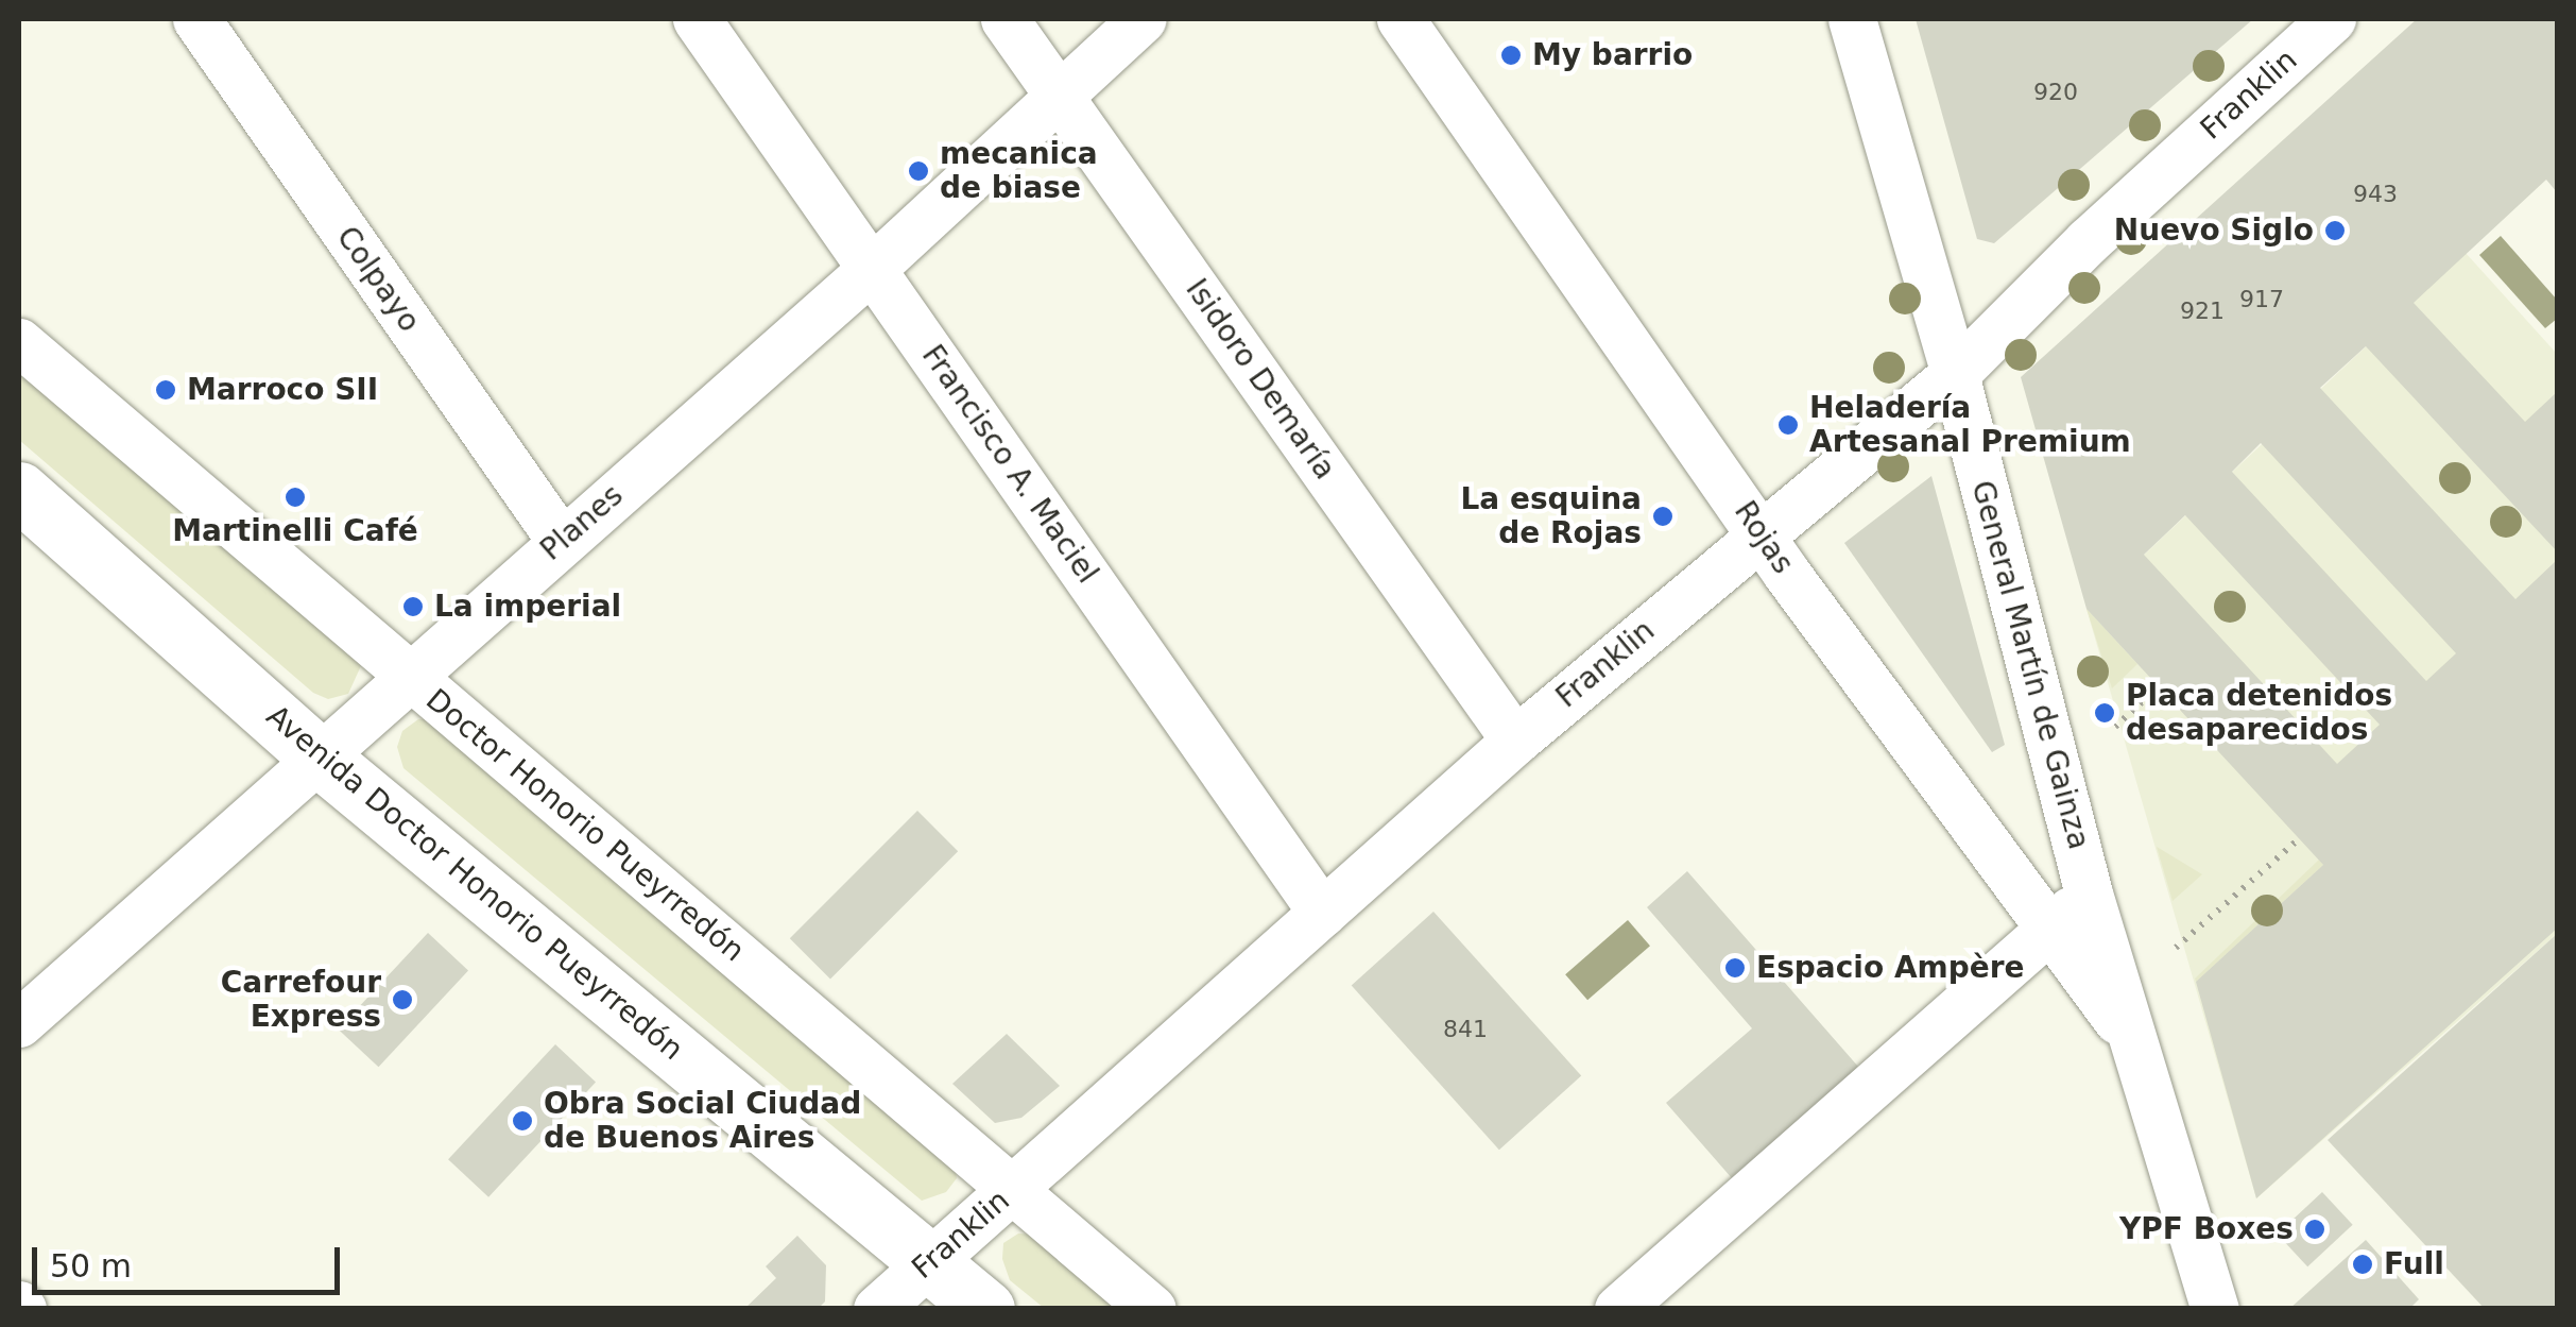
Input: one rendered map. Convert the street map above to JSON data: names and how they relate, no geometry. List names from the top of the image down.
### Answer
{
  "streets": {
    "main road": ["Avenida Doctor Honorio Pueyrredón"],
    "street": [
      "Franklin",
      "Colpayo",
      "Isidoro Demaría",
      "Francisco A. Maciel",
      "Planes",
      "Rojas",
      "General Martín de Gainza",
      "Doctor Honorio Pueyrredón"
    ]
  },
  "crossings": [
    ["Franklin", "Isidoro Demaría"],
    ["Franklin", "Francisco A. Maciel"],
    ["Franklin", "Rojas"],
    ["Franklin", "General Martín de Gainza"],
    ["Franklin", "Doctor Honorio Pueyrredón"],
    ["Franklin", "Avenida Doctor Honorio Pueyrredón"],
    ["Colpayo", "Planes"],
    ["Isidoro Demaría", "Planes"],
    ["Francisco A. Maciel", "Planes"],
    ["Planes", "Doctor Honorio Pueyrredón"],
    ["Planes", "Avenida Doctor Honorio Pueyrredón"],
    ["Rojas", "General Martín de Gainza"]
  ],
  "places": [
    "My barrio",
    "mecanica de biase",
    "Nuevo Siglo",
    "Marroco SII",
    "Heladería Artesanal Premium",
    "Martinelli Café",
    "La esquina de Rojas",
    "La imperial",
    "Placa detenidos desaparecidos",
    "Espacio Ampère",
    "Carrefour Express",
    "Obra Social Ciudad de Buenos Aires",
    "YPF Boxes",
    "Full"
  ],
  "house_numbers": [
    "920",
    "943",
    "917",
    "921",
    "841"
  ],
  "scale_bar": "50 m"
}
